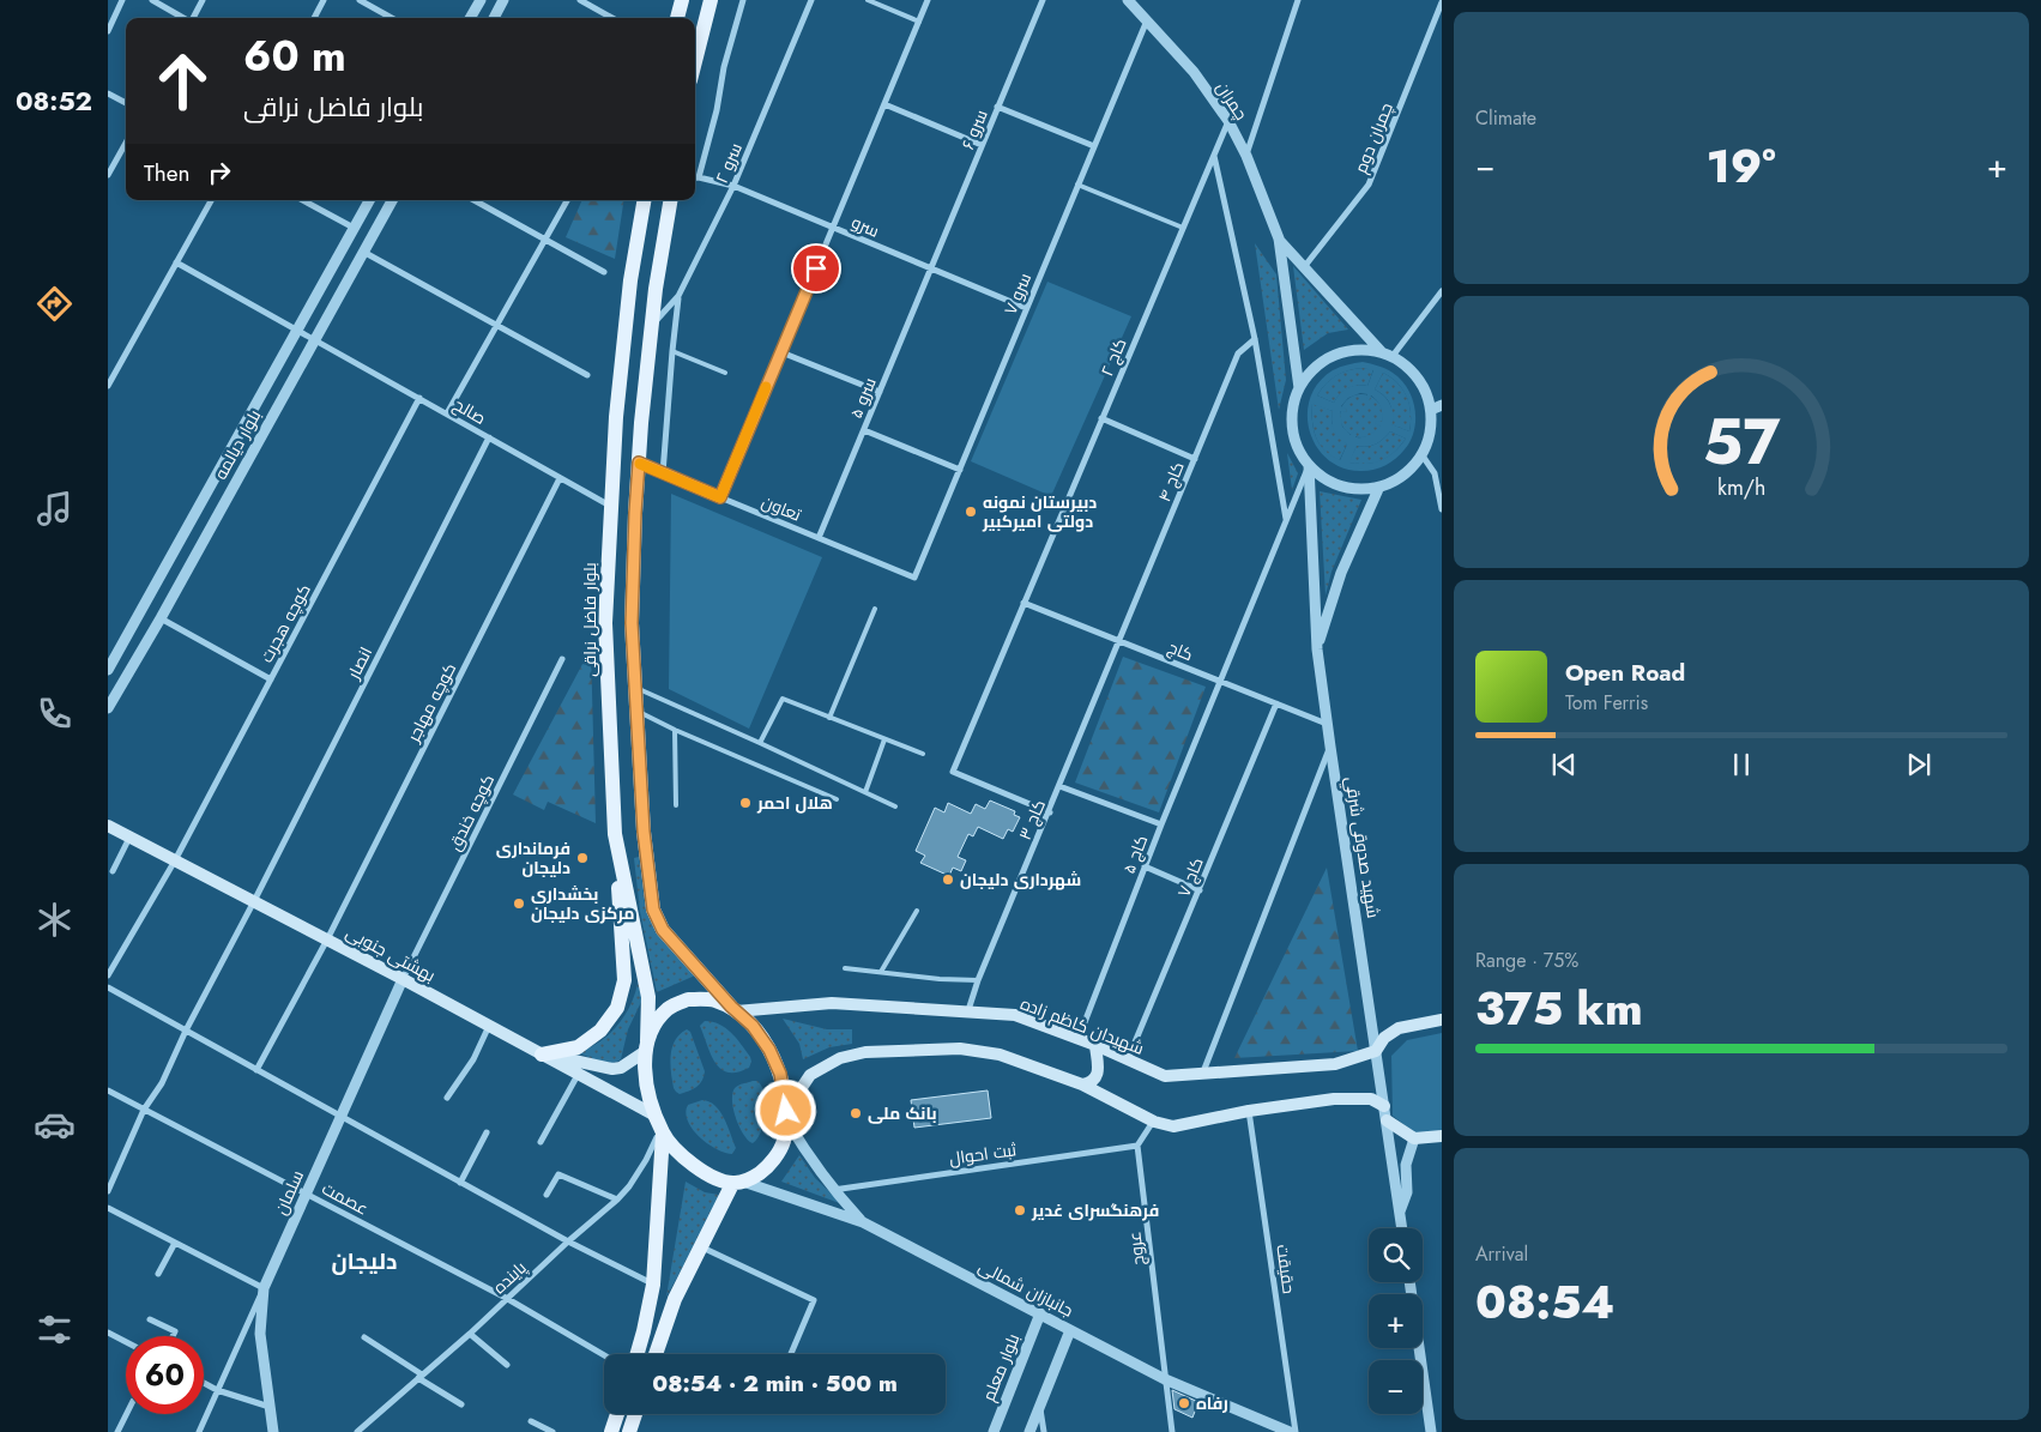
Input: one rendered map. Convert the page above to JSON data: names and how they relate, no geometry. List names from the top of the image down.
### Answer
{
  "streets": {
    "main road": ["بلوار فاضل نراقی", "بهشتی جنوبی", "شهیدان کاظم زاده"],
    "street": [
      "چمران",
      "سرو ۶",
      "چمران دوم",
      "سرو ۲",
      "سرو",
      "سرو ۷",
      "کاج ۲",
      "سرو ۵",
      "صالح",
      "بلوار دیالمه",
      "کاج ۴",
      "تعاون",
      "کوچه هجرت",
      "کاج",
      "انصار",
      "کوچه مهاجر",
      "کوچه خندق",
      "کاج ۳",
      "شهید صدوقی شرقي",
      "کاج ۵",
      "کاج ۷",
      "ثبت احوال",
      "سلمان",
      "عصمت",
      "عروج",
      "حقیقت",
      "پاینده",
      "جانبازان شمالی",
      "بلوار معلم"
    ]
  },
  "crossings": [
    ["چمران", "سرو ۷"],
    ["چمران", "کاج ۲"],
    ["سرو ۶", "سرو"],
    ["سرو ۶", "سرو ۵"],
    ["سرو ۲", "سرو"],
    ["سرو", "سرو ۷"],
    ["سرو", "سرو ۵"],
    ["سرو ۷", "تعاون"],
    ["کاج ۲", "کاج"],
    ["کاج ۲", "کاج ۳"],
    ["سرو ۵", "تعاون"],
    ["صالح", "بلوار دیالمه"],
    ["صالح", "بلوار فاضل نراقی"],
    ["صالح", "کوچه هجرت"],
    ["صالح", "انصار"],
    ["صالح", "کوچه مهاجر"],
    ["کاج ۴", "کاج"],
    ["کاج ۴", "کاج ۳"],
    ["بلوار فاضل نراقی", "بهشتی جنوبی"],
    ["بلوار فاضل نراقی", "شهیدان کاظم زاده"],
    ["بلوار فاضل نراقی", "پاینده"],
    ["بلوار فاضل نراقی", "جانبازان شمالی"],
    ["کوچه هجرت", "بهشتی جنوبی"],
    ["کاج", "کاج ۳"],
    ["کاج", "شهید صدوقی شرقي"],
    ["کاج", "کاج ۵"],
    ["کاج", "کاج ۷"],
    ["انصار", "بهشتی جنوبی"],
    ["انصار", "عصمت"],
    ["کوچه مهاجر", "بهشتی جنوبی"],
    ["کوچه خندق", "بهشتی جنوبی"],
    ["کوچه خندق", "سلمان"],
    ["کاج ۳", "شهیدان کاظم زاده"],
    ["شهید صدوقی شرقي", "کاج ۵"],
    ["شهید صدوقی شرقي", "شهیدان کاظم زاده"],
    ["کاج ۵", "شهیدان کاظم زاده"],
    ["کاج ۷", "شهیدان کاظم زاده"],
    ["بهشتی جنوبی", "شهیدان کاظم زاده"],
    ["بهشتی جنوبی", "سلمان"],
    ["بهشتی جنوبی", "پاینده"],
    ["بهشتی جنوبی", "جانبازان شمالی"],
    ["شهیدان کاظم زاده", "پاینده"],
    ["شهیدان کاظم زاده", "جانبازان شمالی"],
    ["ثبت احوال", "عروج"],
    ["سلمان", "عصمت"],
    ["عصمت", "پاینده"],
    ["عروج", "جانبازان شمالی"],
    ["پاینده", "جانبازان شمالی"],
    ["جانبازان شمالی", "بلوار معلم"]
  ],
  "districts": ["دلیجان"],
  "places": [
    "دبیرستان نمونه دولتی امیرکبیر",
    "هلال احمر",
    "فرمانداری دلیجان",
    "شهرداری دلیجان",
    "بخشداری مرکزی دلیجان",
    "بانک ملی",
    "فرهنگسرای غدیر",
    "رفاه"
  ],
  "page": {
    "tabs": "08:52",
    "tile": [
      "Climate",
      ["Range · 75%", "375 km"],
      ["Arrival", "08:54"]
    ],
    "turn": ["60 m", "بلوار فاضل نراقی"],
    "heat": ["−", "19°", "+"],
    "then": "Then",
    "song": ["Open Road", "Tom Ferris"],
    "map_buttons": ["+", "−"],
    "limit": "60",
    "trip": "08:54 · 2 min · 500 m",
    "gauge": ["57", "km/h"]
  }
}
